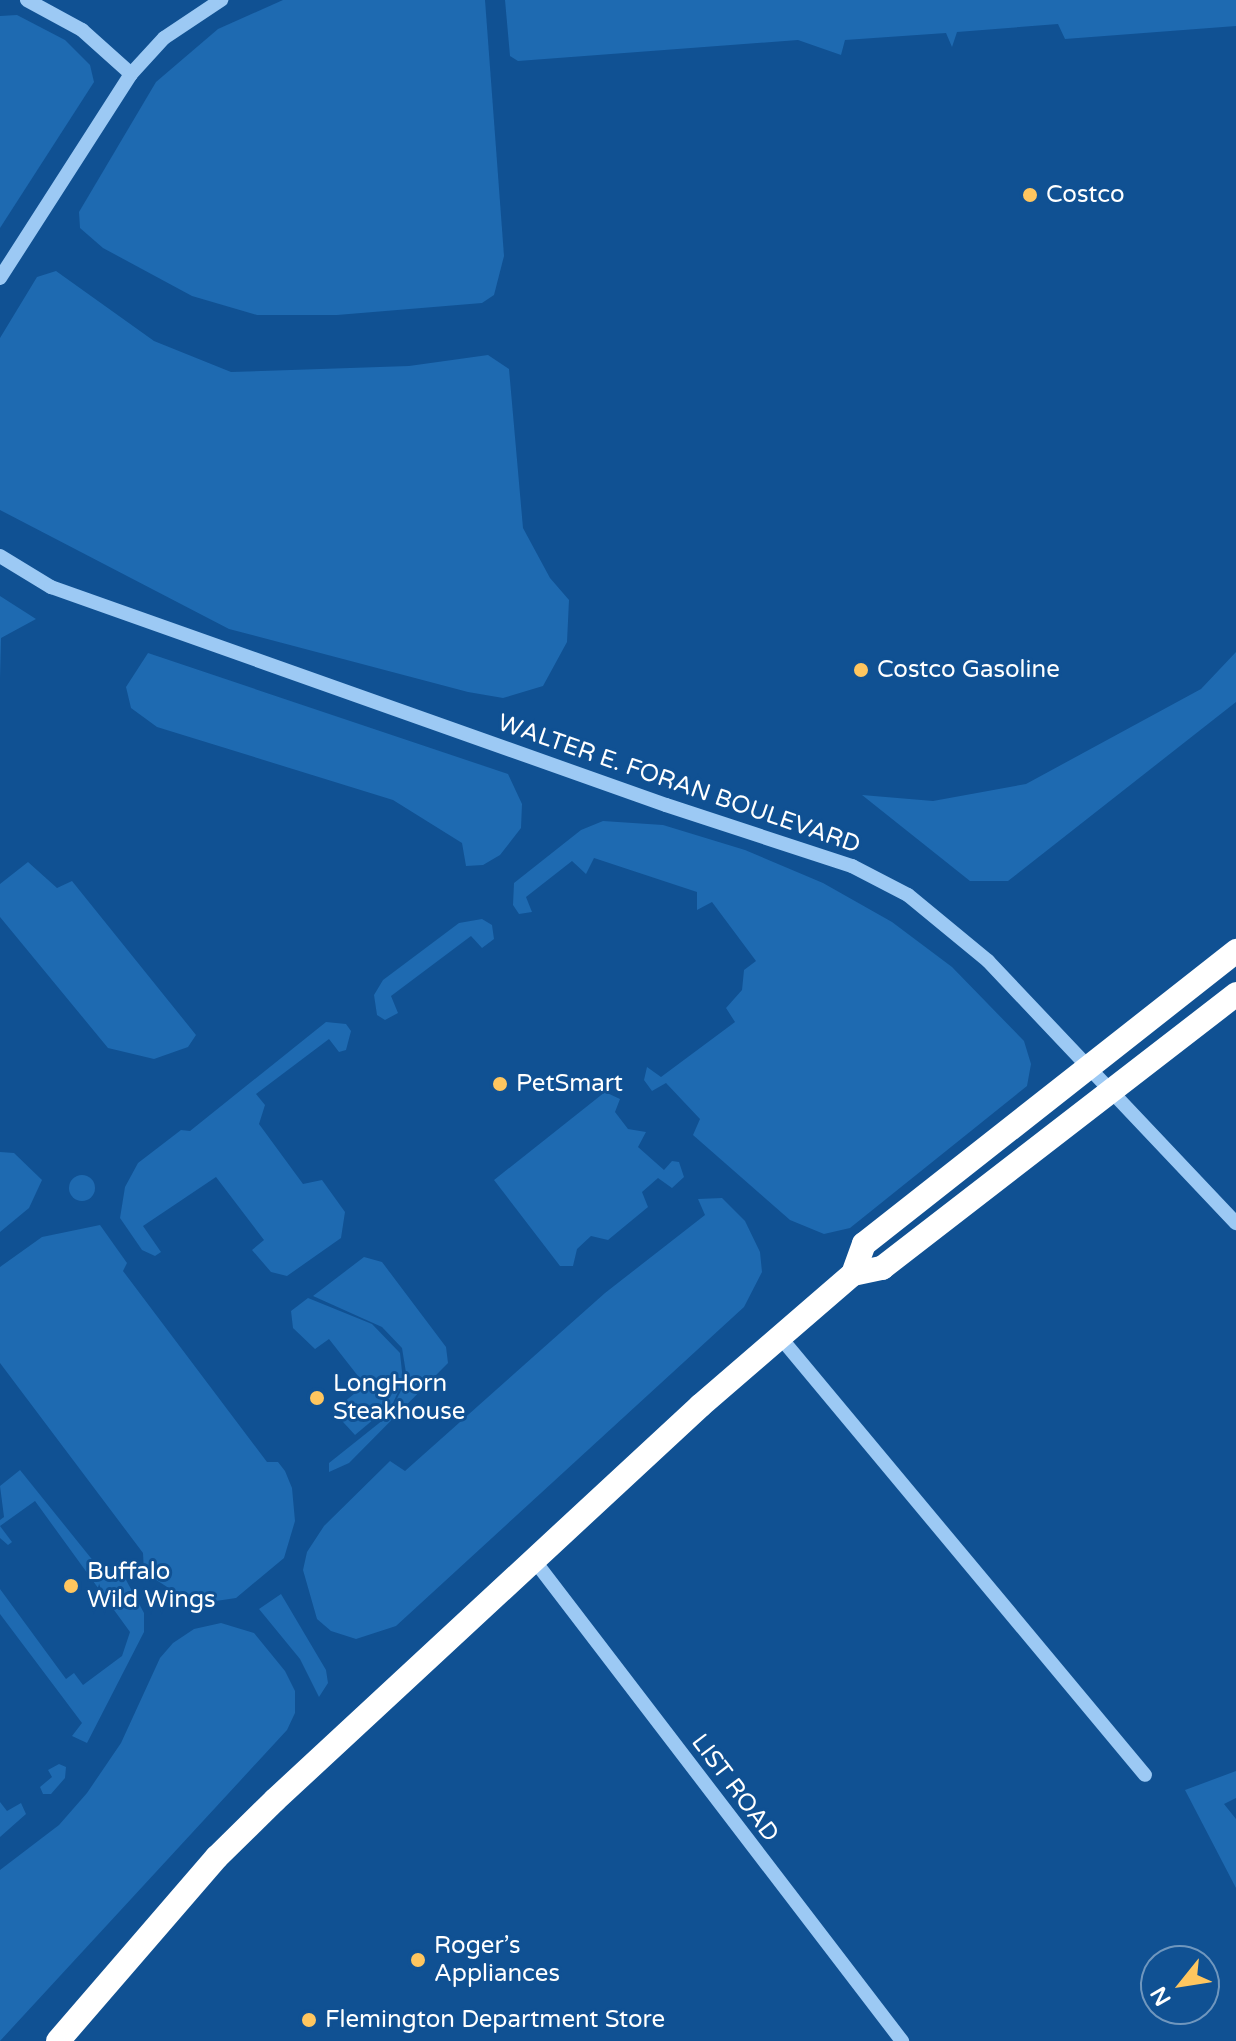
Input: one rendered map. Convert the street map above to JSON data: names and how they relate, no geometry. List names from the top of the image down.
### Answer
{
  "streets": {
    "street": ["WALTER E. FORAN BOULEVARD", "LIST ROAD"]
  },
  "places": [
    "Costco",
    "Costco Gasoline",
    "PetSmart",
    "LongHorn Steakhouse",
    "Buffalo Wild Wings",
    "Roger’s Appliances",
    "Flemington Department Store"
  ],
  "north": "bottom left"
}
